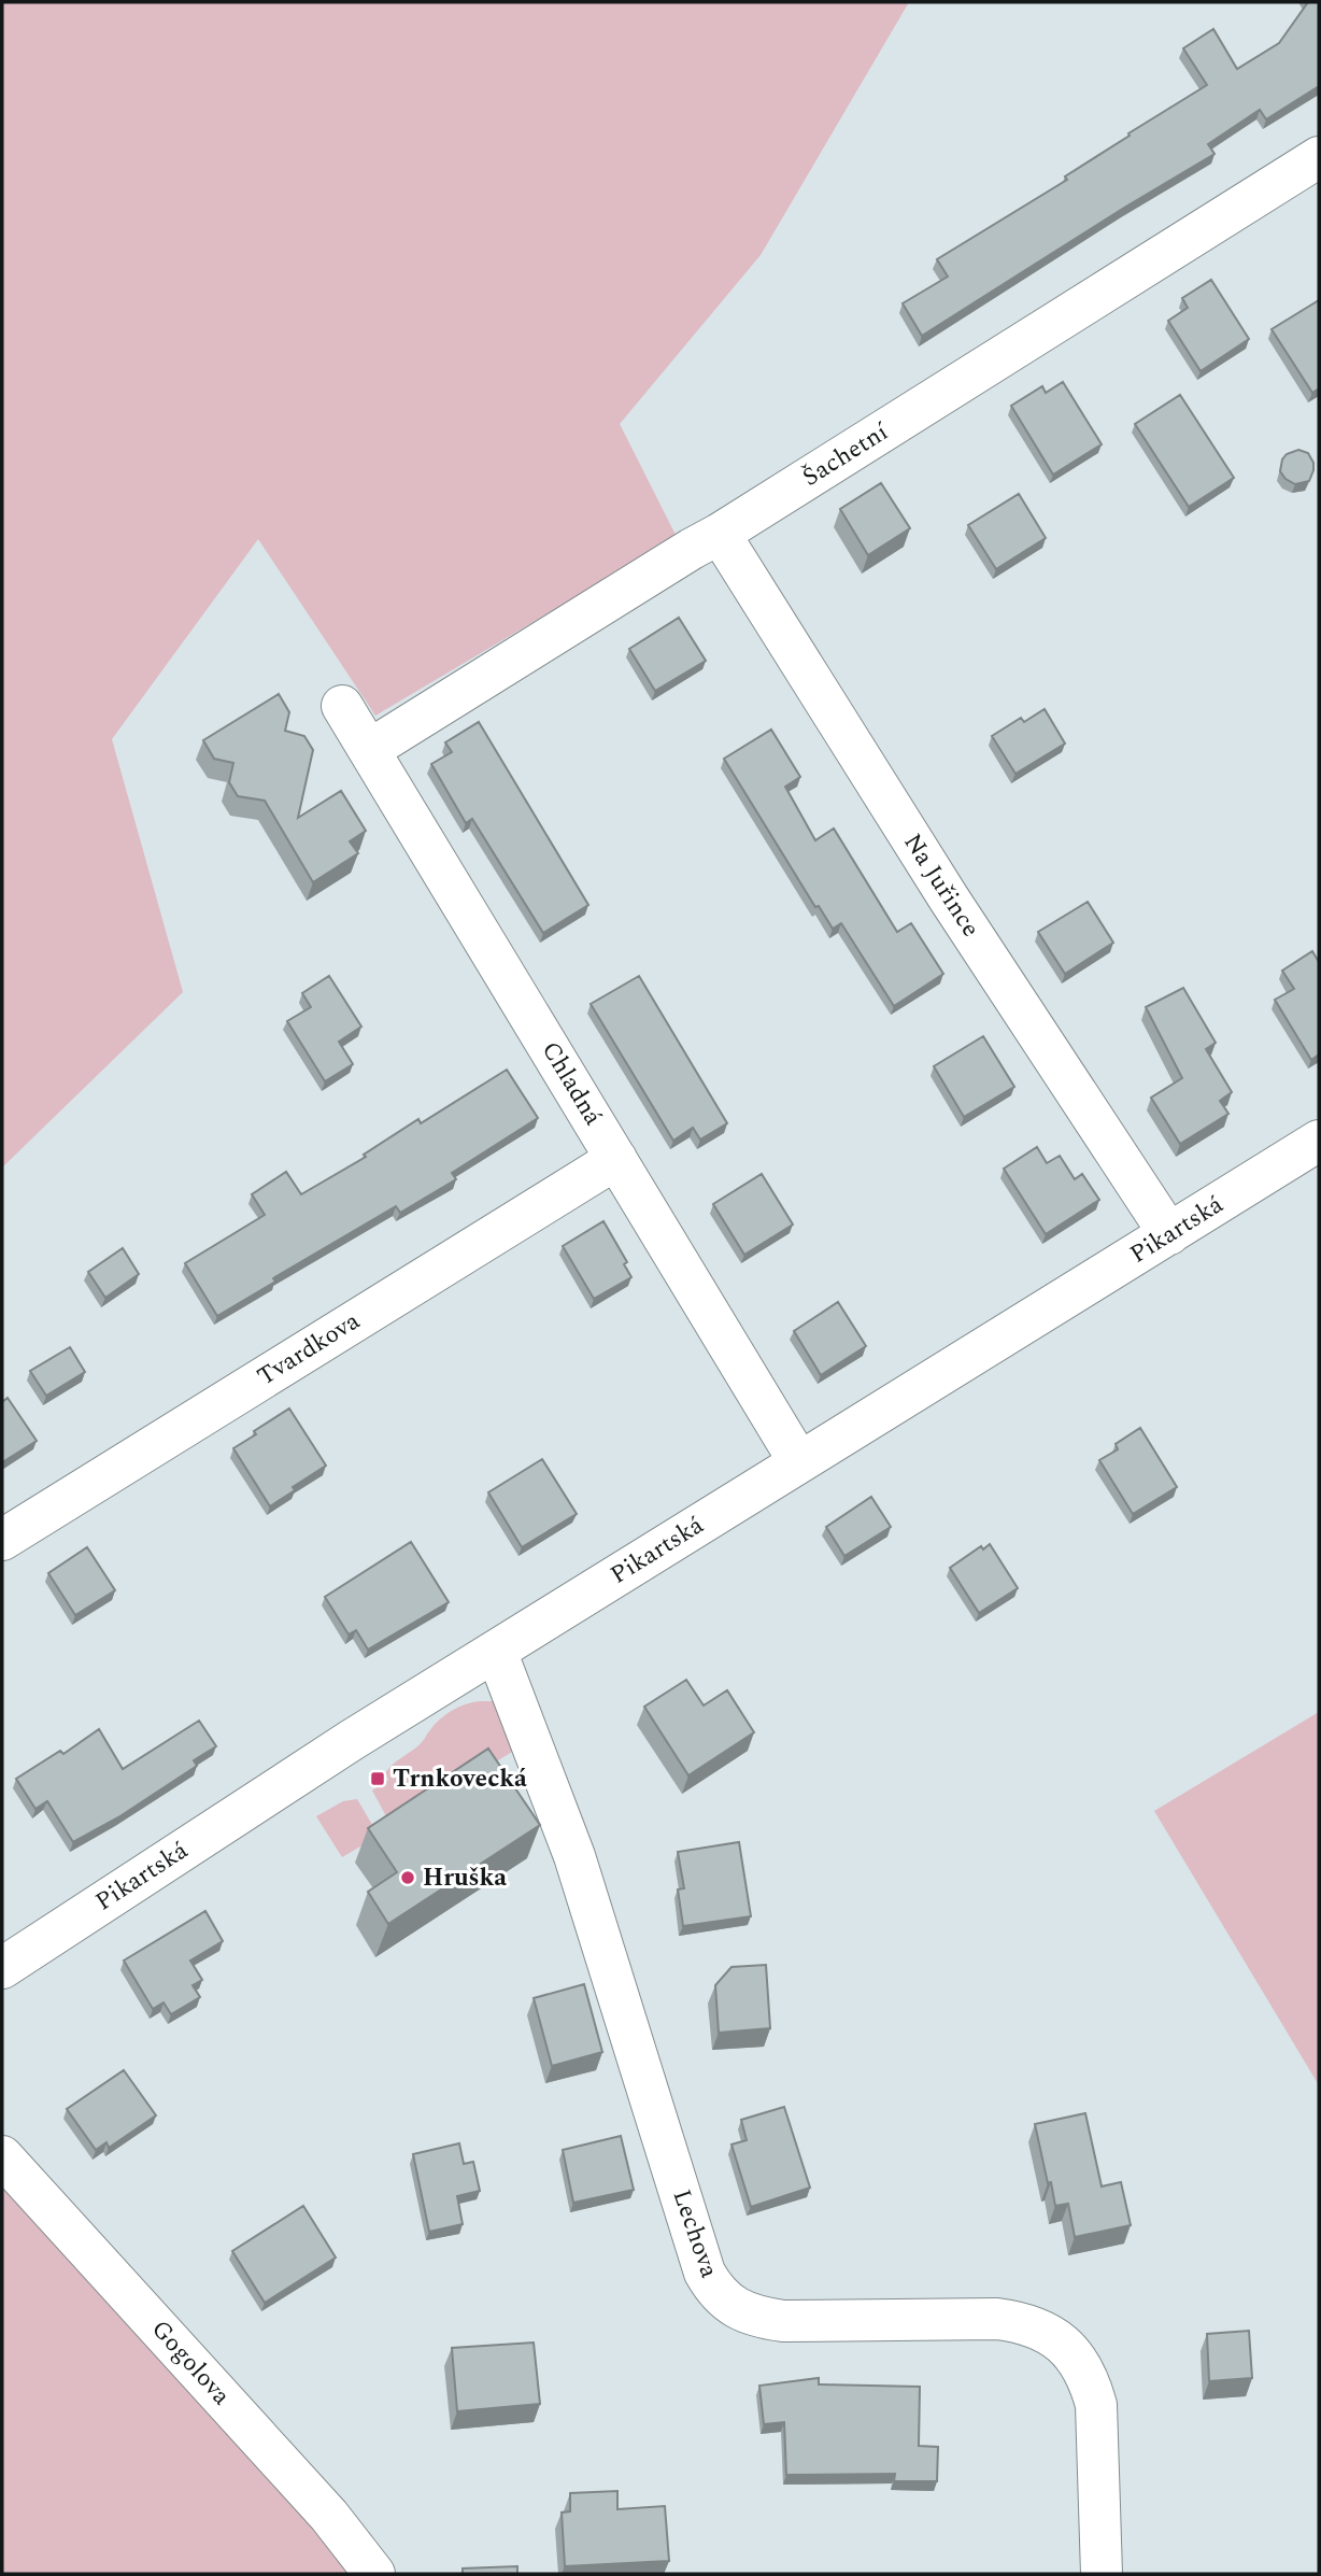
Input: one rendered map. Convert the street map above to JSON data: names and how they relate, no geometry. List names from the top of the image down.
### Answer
{
  "streets": {
    "street": [
      "Šachetní",
      "Na Juřince",
      "Chladná",
      "Pikartská",
      "Tvardkova",
      "Lechova",
      "Gogolova"
    ]
  },
  "crossings": [
    ["Šachetní", "Na Juřince"],
    ["Šachetní", "Chladná"],
    ["Na Juřince", "Pikartská"],
    ["Chladná", "Pikartská"],
    ["Chladná", "Tvardkova"],
    ["Pikartská", "Lechova"]
  ],
  "places": {
    "transit": ["Trnkovecká"],
    "other": ["Hruška"]
  }
}
